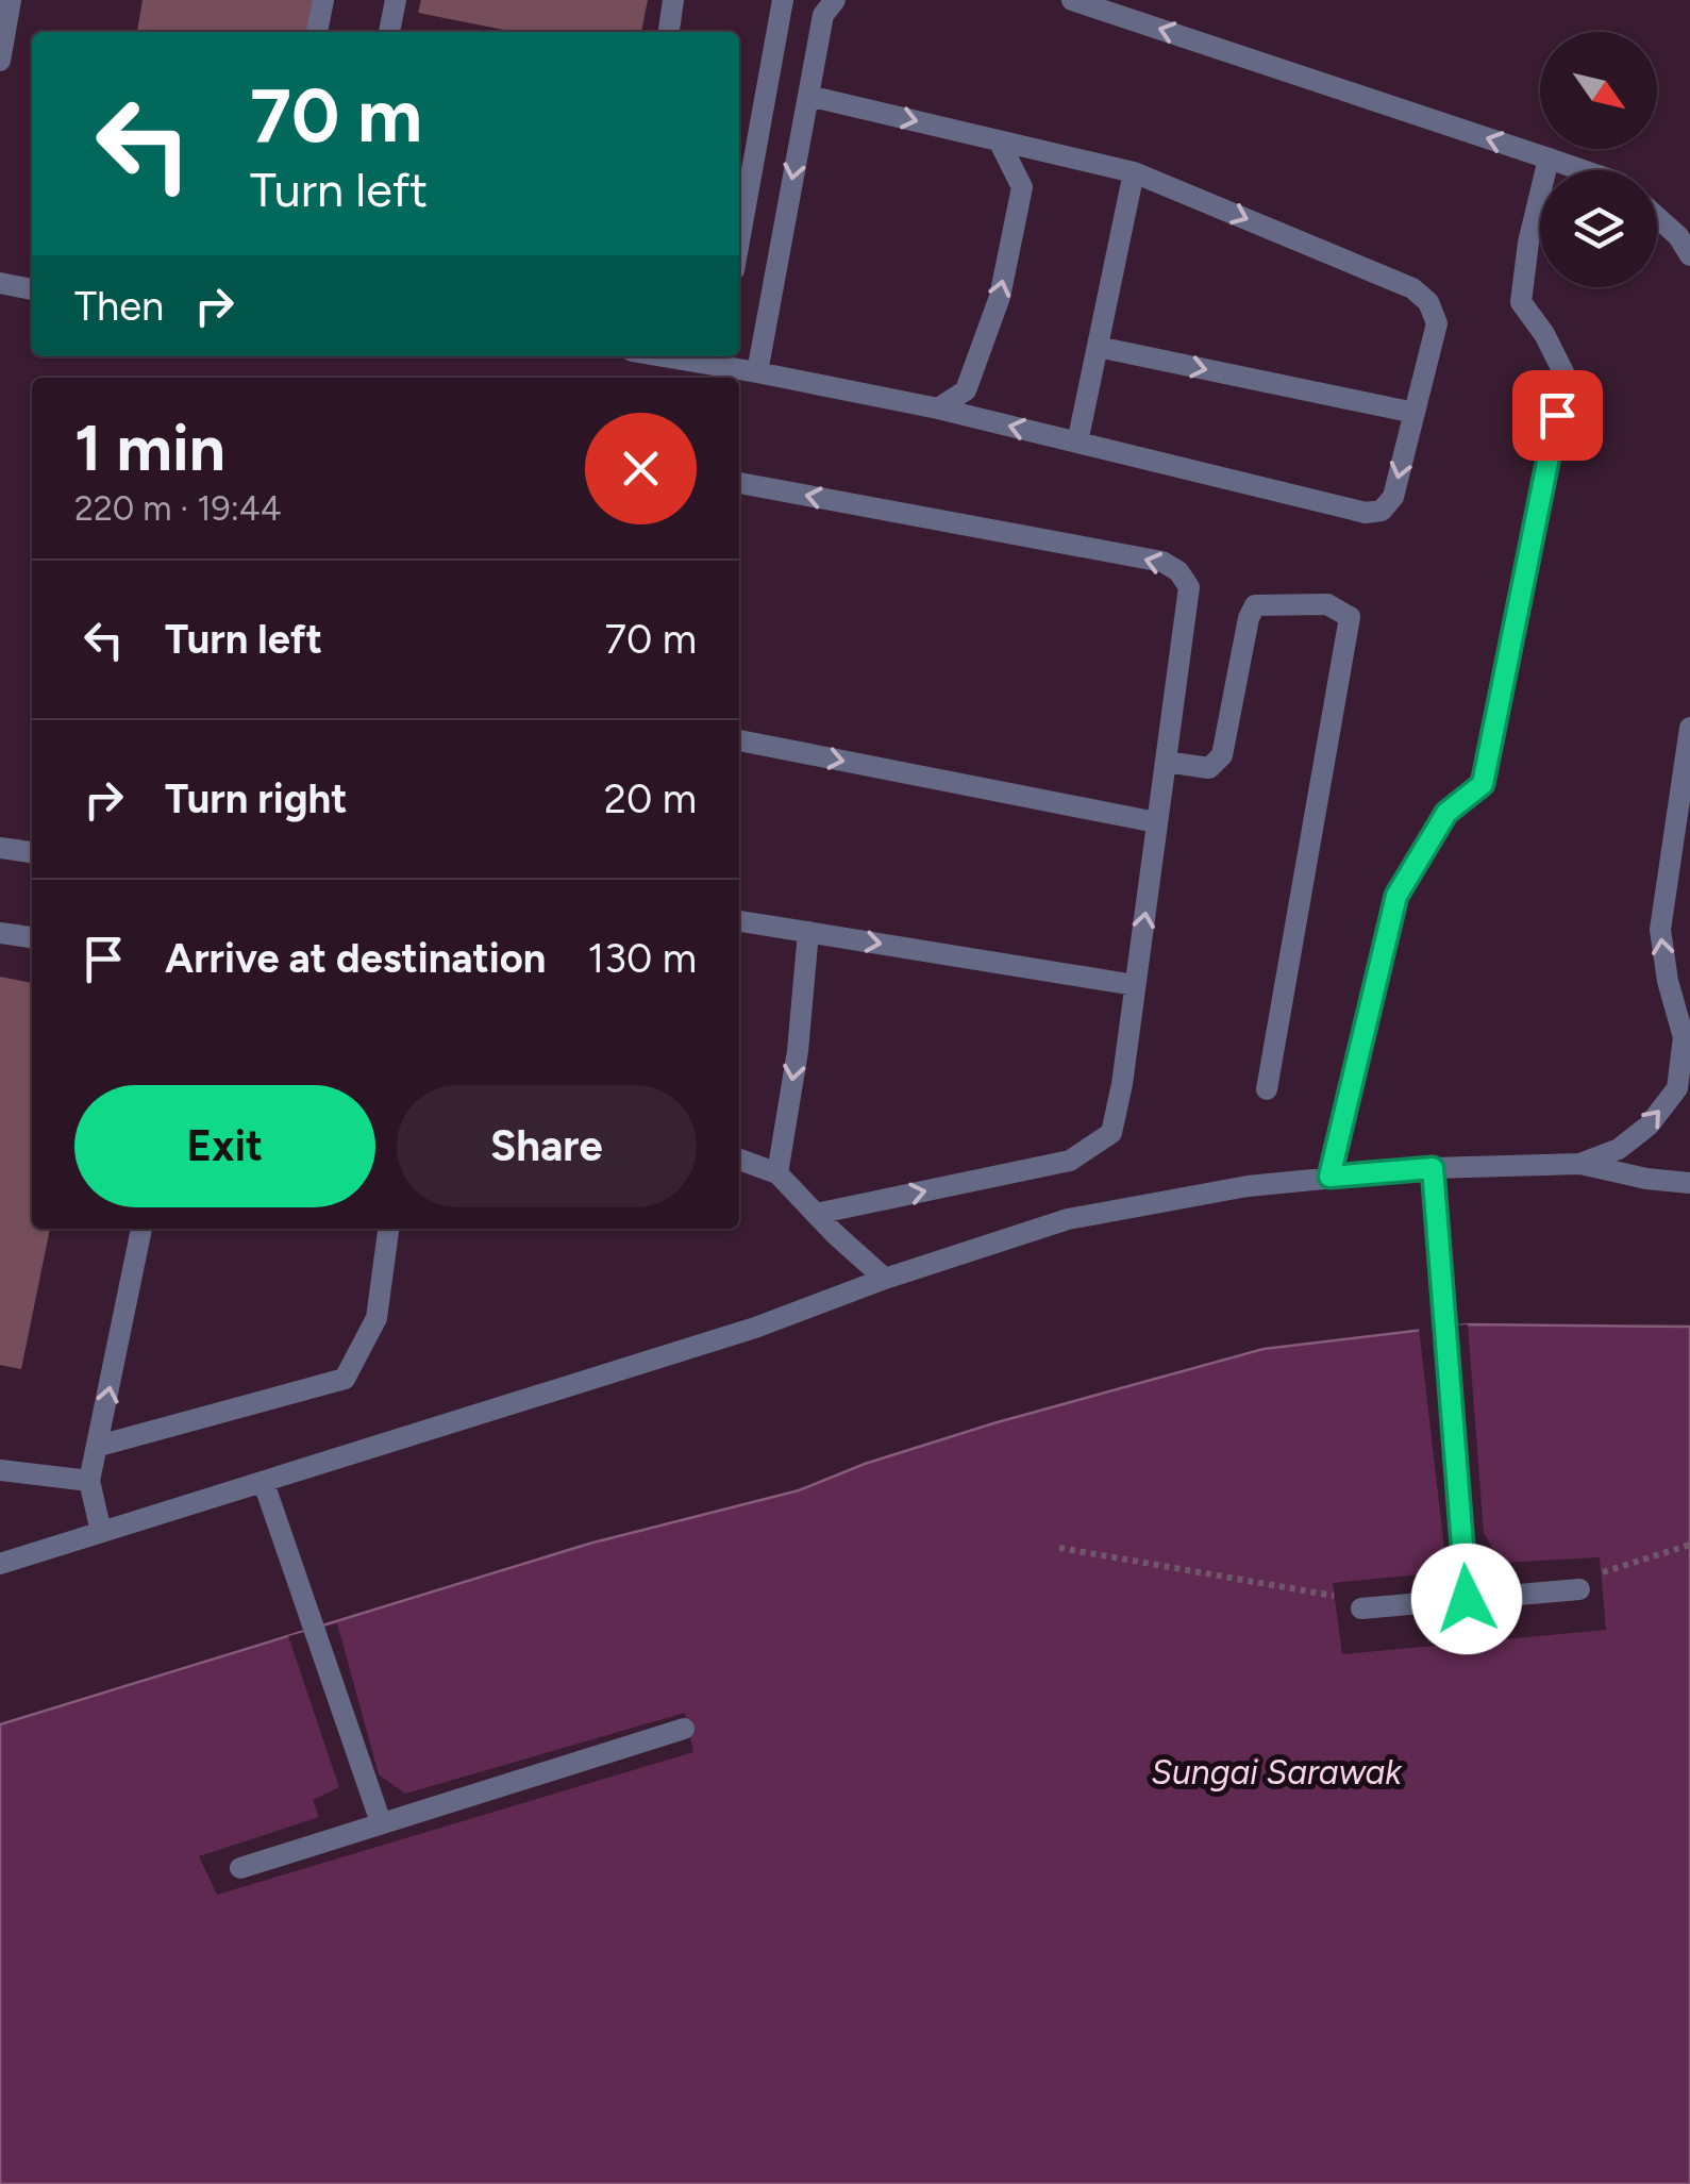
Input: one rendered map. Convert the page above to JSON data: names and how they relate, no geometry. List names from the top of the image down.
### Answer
{
  "water": ["Sungai Sarawak"],
  "north": "bottom right",
  "page": {
    "turn": ["70 m", "Turn left"],
    "then": "Then",
    "heading": ["1 min", "220 m · 19:44"],
    "list": [
      {
        "name": "Turn left",
        "value": "70 m"
      },
      {
        "name": "Turn right",
        "value": "20 m"
      },
      {
        "name": "Arrive at destination",
        "value": "130 m"
      }
    ],
    "buttons": ["Exit", "Share"]
  }
}
